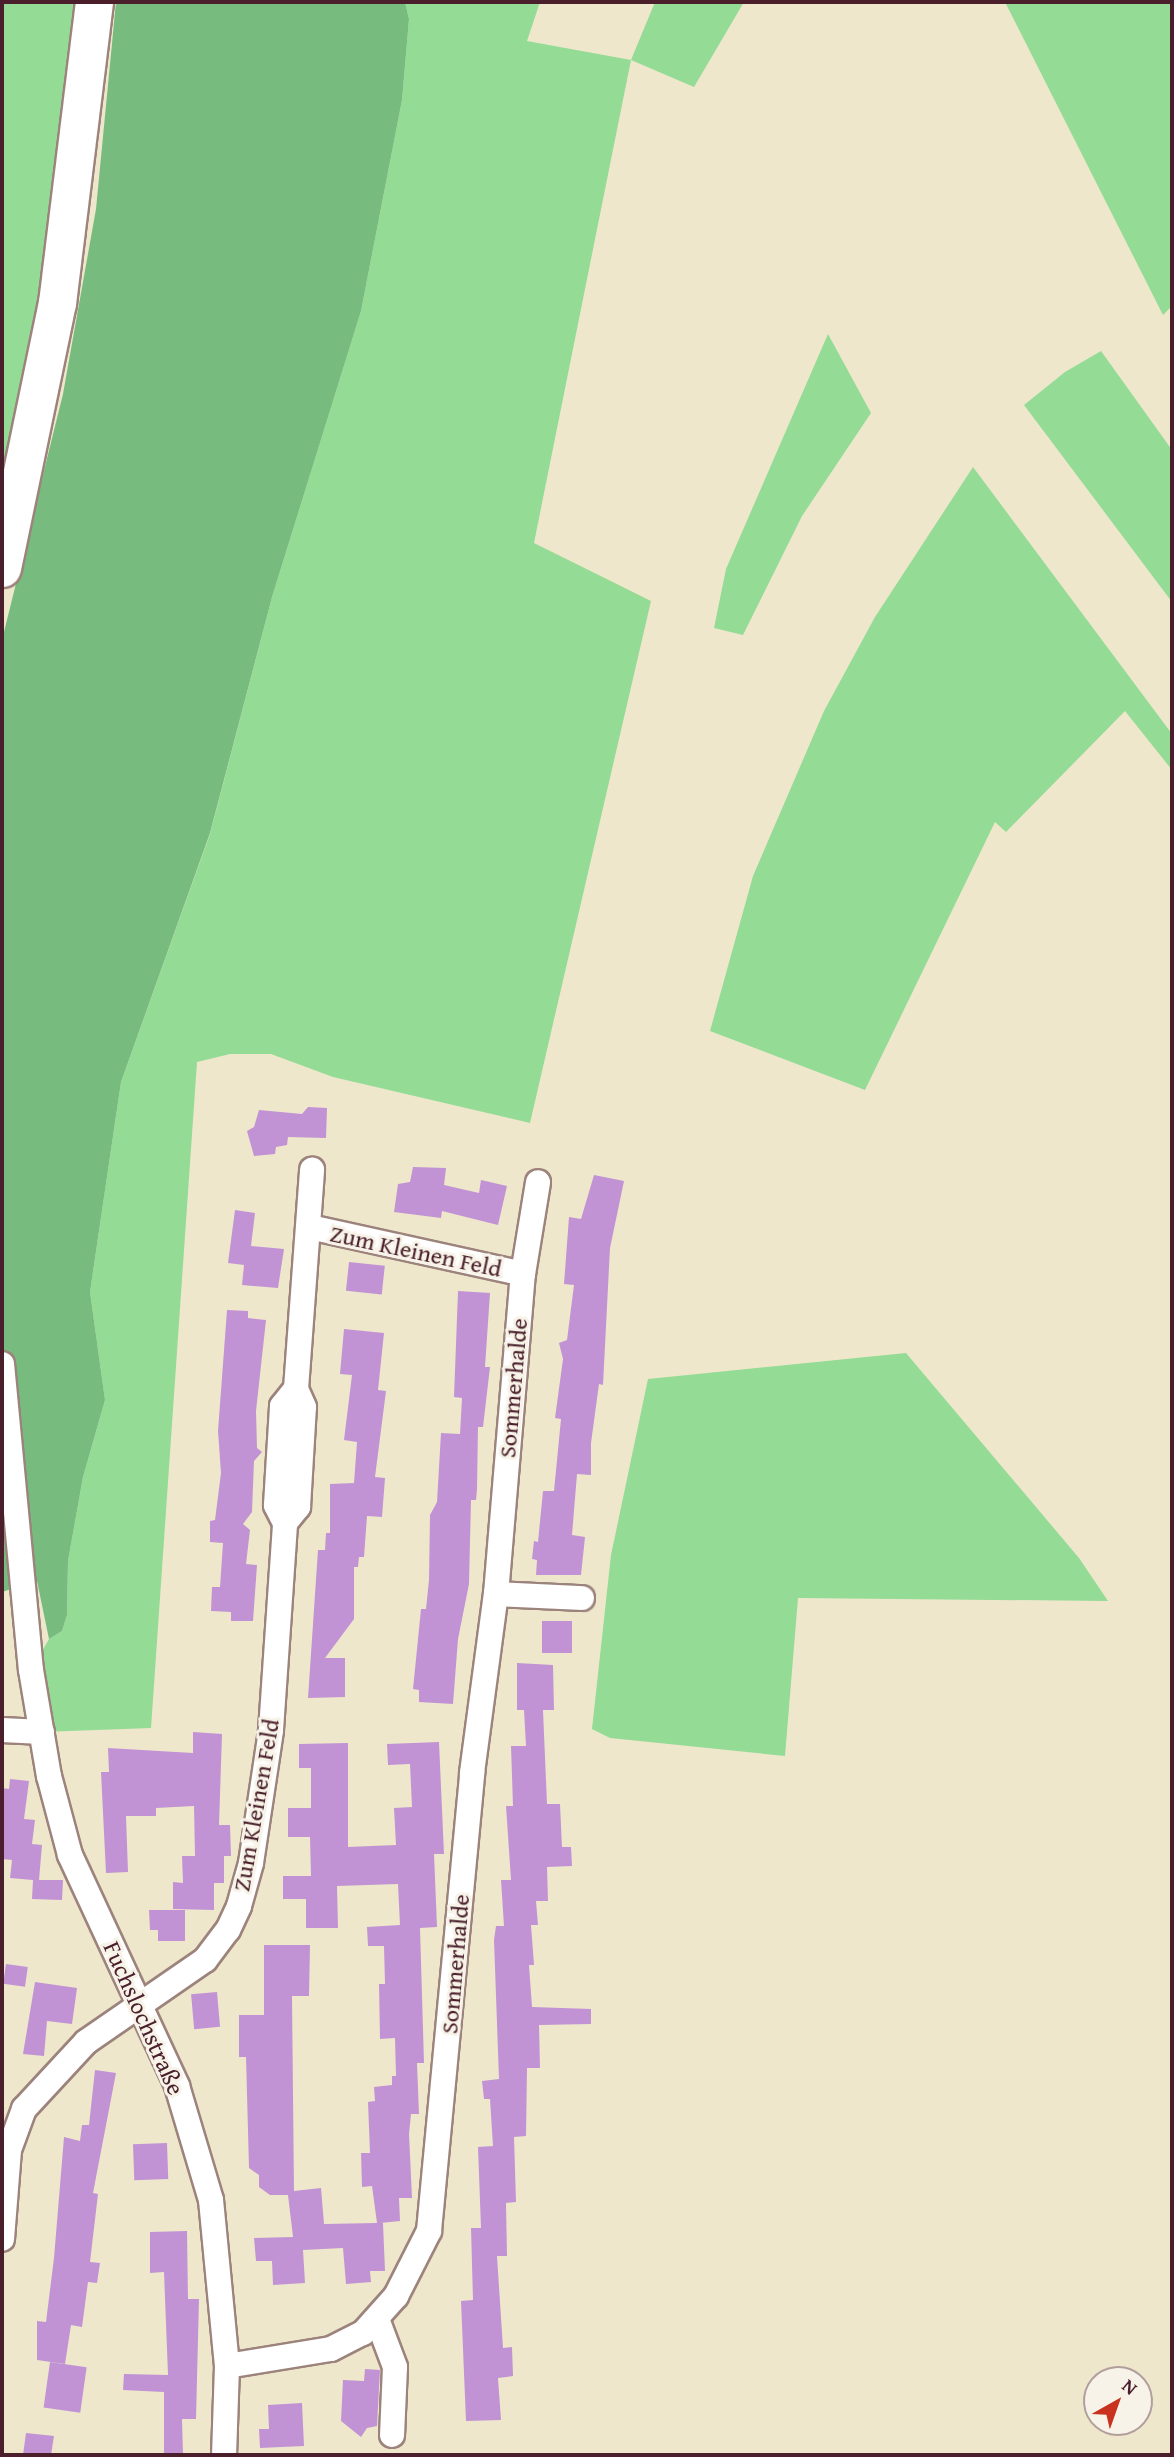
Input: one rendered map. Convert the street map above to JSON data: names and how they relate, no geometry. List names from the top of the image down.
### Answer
{
  "streets": {
    "street": ["Zum Kleinen Feld", "Sommerhalde", "Fuchslochstraße"]
  },
  "crossings": [
    ["Zum Kleinen Feld", "Sommerhalde"],
    ["Zum Kleinen Feld", "Fuchslochstraße"],
    ["Sommerhalde", "Fuchslochstraße"]
  ],
  "north": "top right"
}
